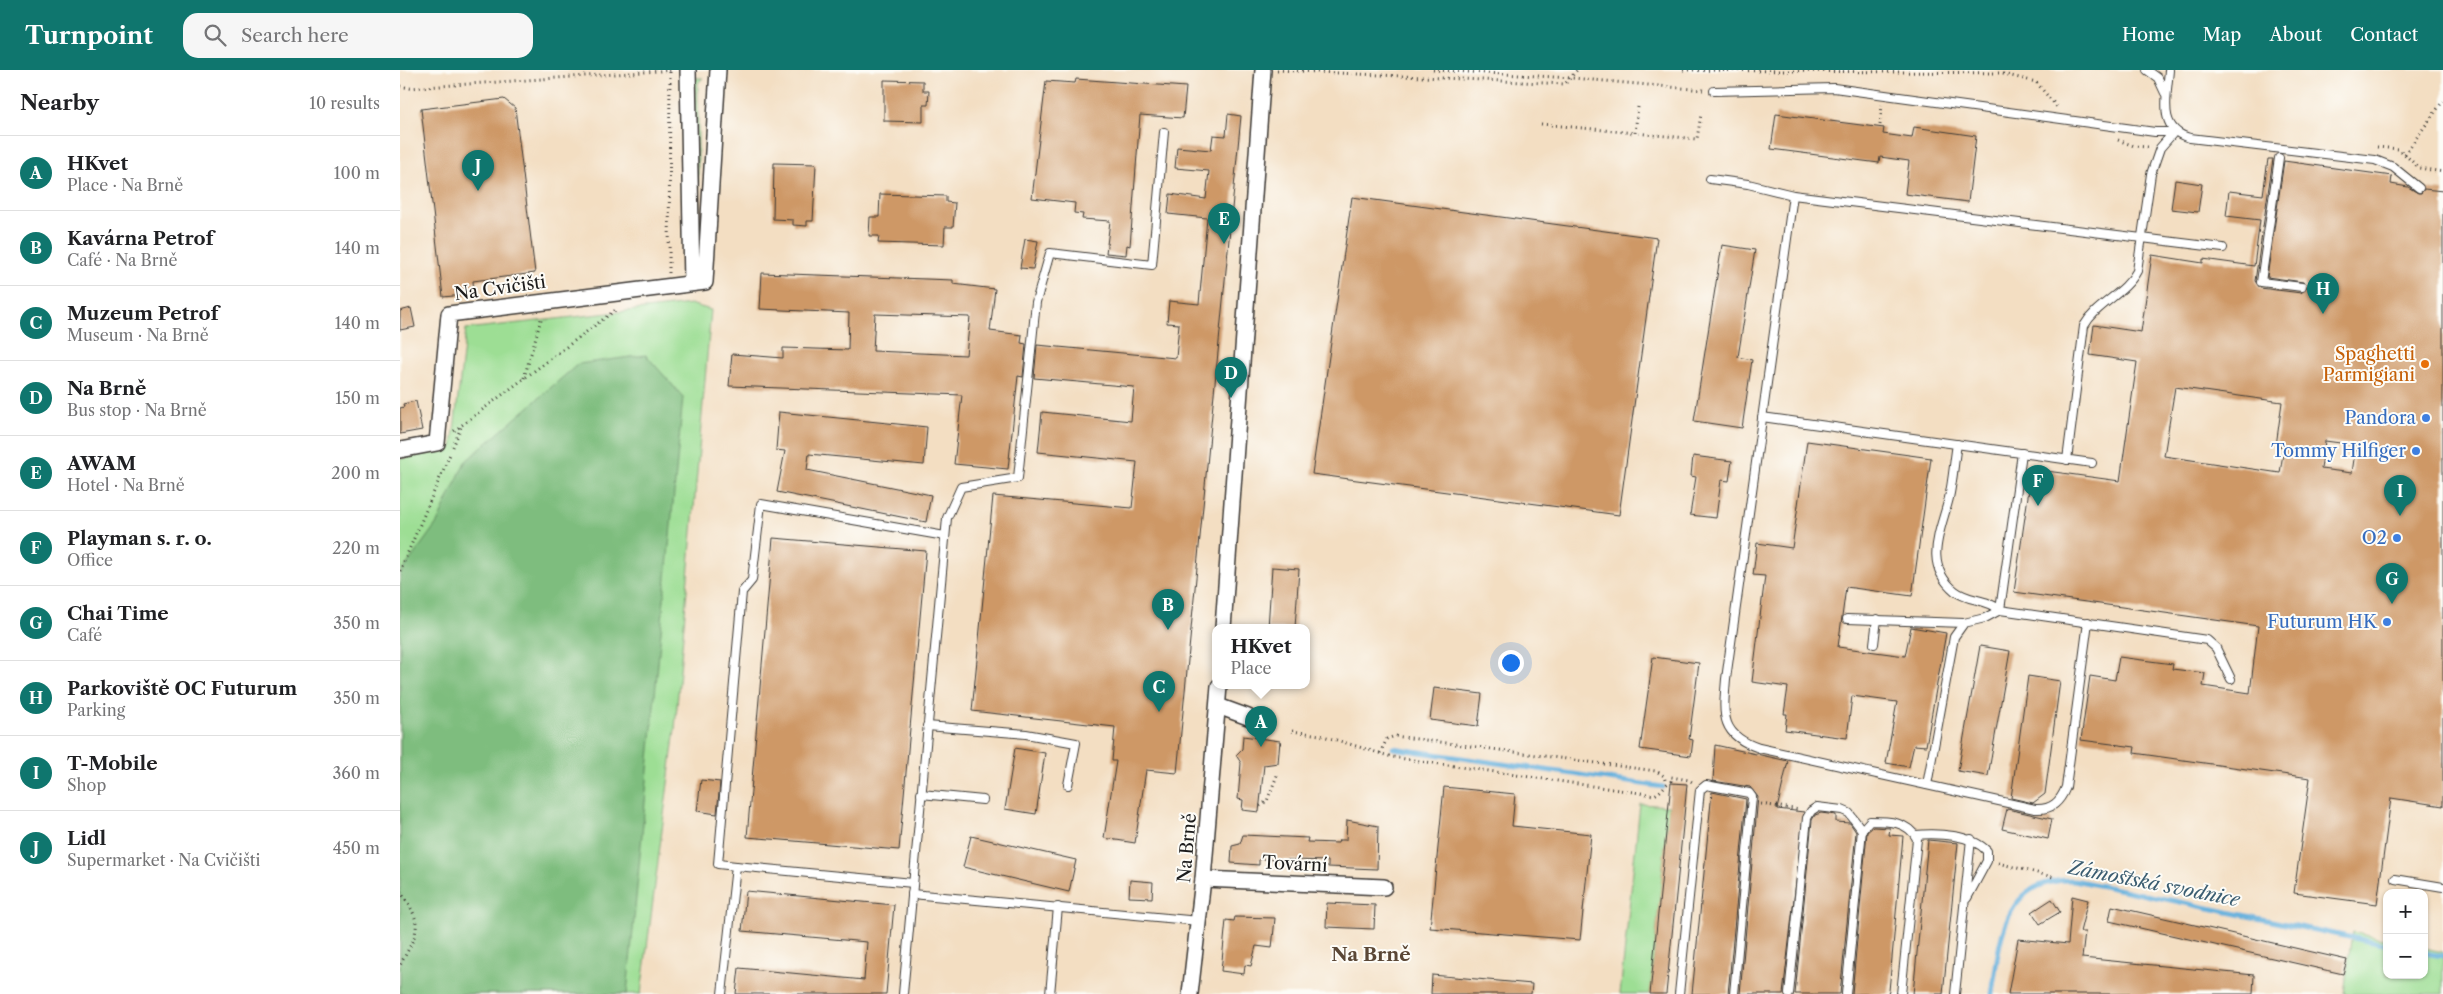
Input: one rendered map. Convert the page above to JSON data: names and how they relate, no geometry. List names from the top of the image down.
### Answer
{
  "streets": {
    "street": ["Na Cvičišti", "Na Brně", "Tovární"]
  },
  "crossings": [
    ["Na Brně", "Tovární"]
  ],
  "districts": ["Na Brně"],
  "water": ["Zámostská svodnice"],
  "places": [
    "Spaghetti Parmigiani",
    "Pandora",
    "Tommy Hilfiger",
    "O2",
    "Futurum HK"
  ],
  "page": {
    "header": "Turnpoint",
    "search": "Search here",
    "nav": [
      "Home",
      "Map",
      "About",
      "Contact"
    ],
    "heading": ["Nearby", "10 results"],
    "list": [
      {
        "mark": "A",
        "name": "HKvet",
        "note": "Place · Na Brně",
        "value": "100 m"
      },
      {
        "mark": "B",
        "name": "Kavárna Petrof",
        "note": "Café · Na Brně",
        "value": "140 m"
      },
      {
        "mark": "C",
        "name": "Muzeum Petrof",
        "note": "Museum · Na Brně",
        "value": "140 m"
      },
      {
        "mark": "D",
        "name": "Na Brně",
        "note": "Bus stop · Na Brně",
        "value": "150 m"
      },
      {
        "mark": "E",
        "name": "AWAM",
        "note": "Hotel · Na Brně",
        "value": "200 m"
      },
      {
        "mark": "F",
        "name": "Playman s. r. o.",
        "note": "Office",
        "value": "220 m"
      },
      {
        "mark": "G",
        "name": "Chai Time",
        "note": "Café",
        "value": "350 m"
      },
      {
        "mark": "H",
        "name": "Parkoviště OC Futurum",
        "note": "Parking",
        "value": "350 m"
      },
      {
        "mark": "I",
        "name": "T-Mobile",
        "note": "Shop",
        "value": "360 m"
      },
      {
        "mark": "J",
        "name": "Lidl",
        "note": "Supermarket · Na Cvičišti",
        "value": "450 m"
      }
    ],
    "pins": [
      "J",
      "E",
      "H",
      "D",
      "F",
      "I",
      "G",
      "B",
      "C",
      "A"
    ],
    "popup": ["HKvet", "Place"],
    "map_buttons": ["+", "−"]
  }
}
